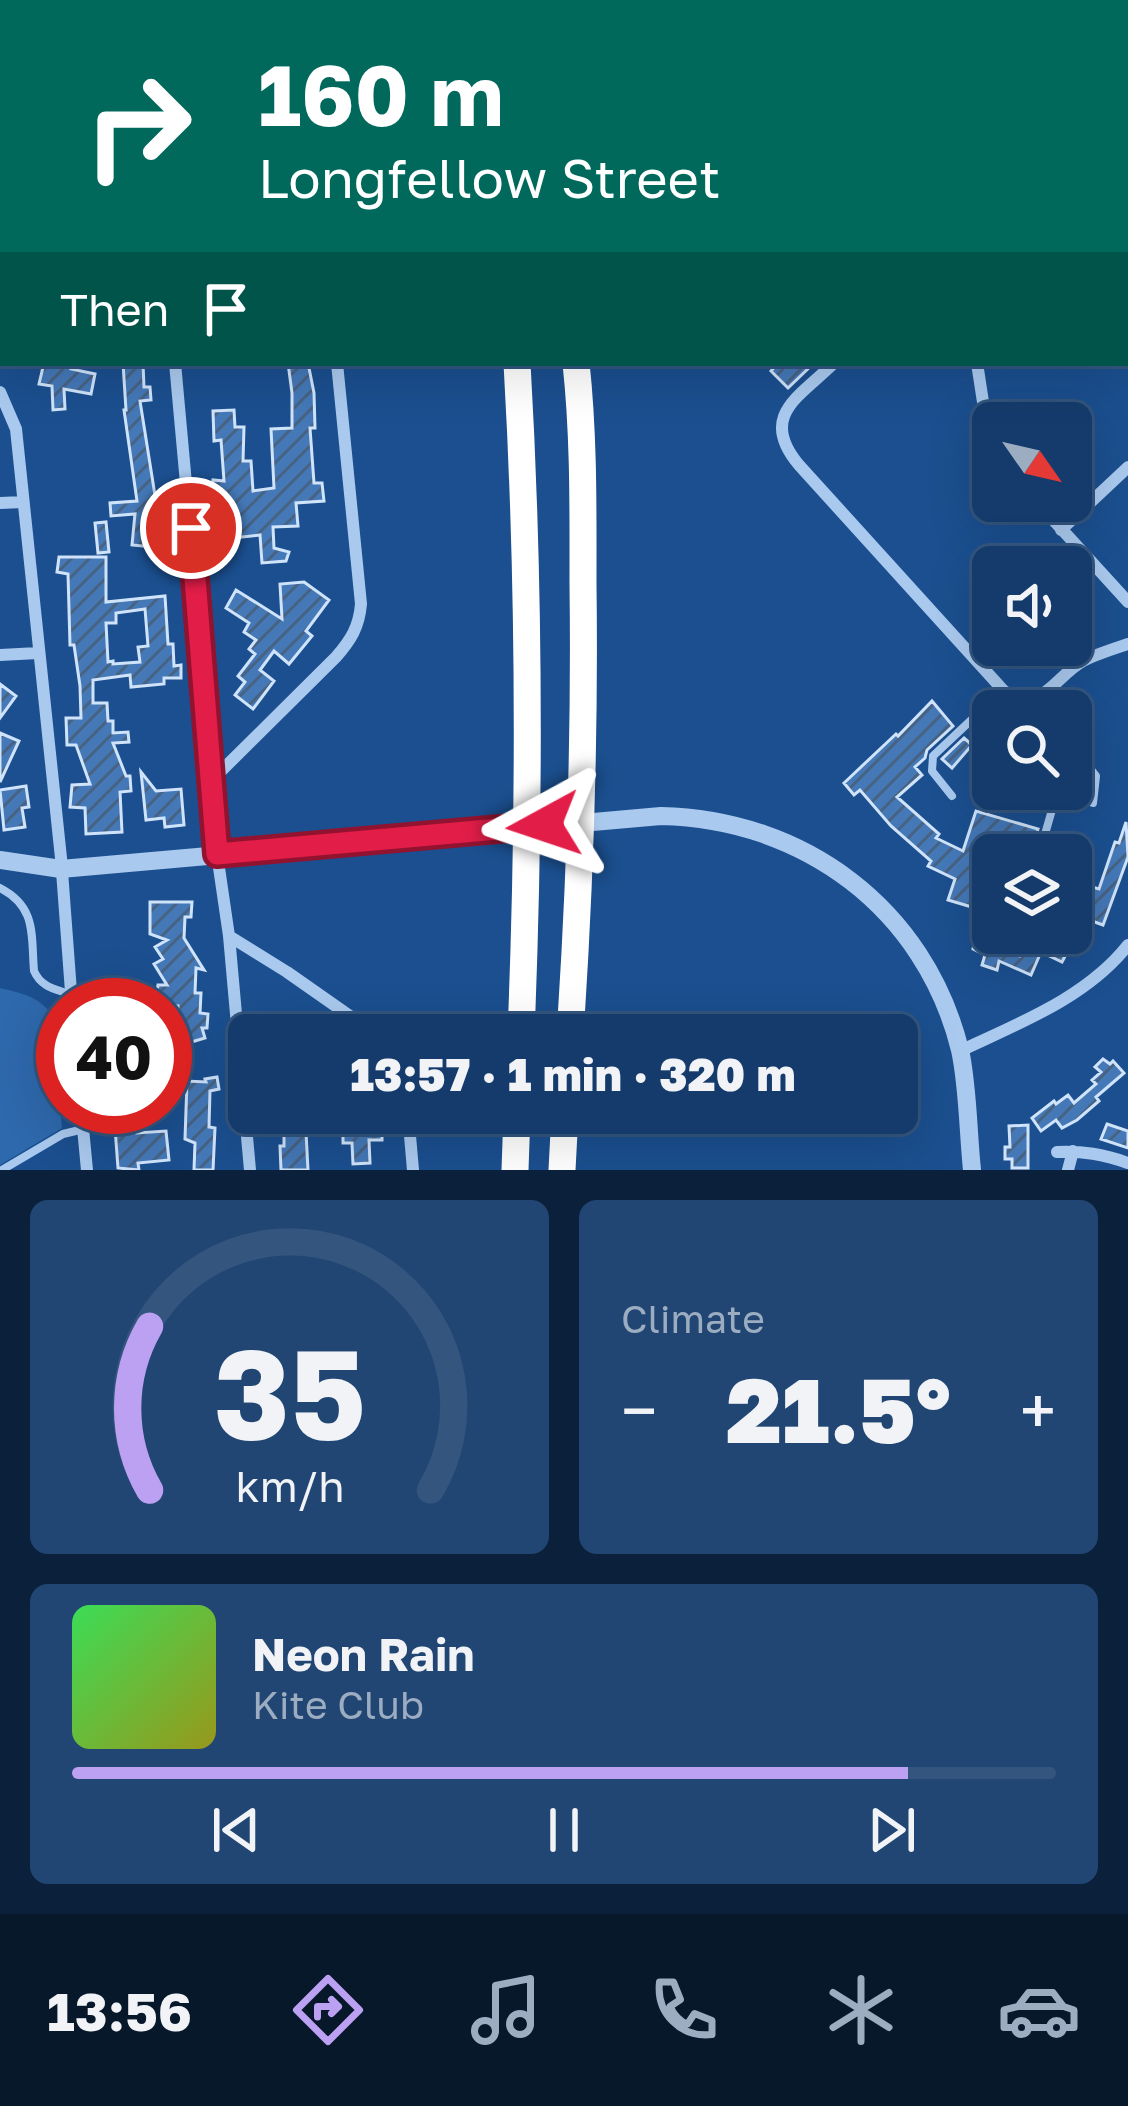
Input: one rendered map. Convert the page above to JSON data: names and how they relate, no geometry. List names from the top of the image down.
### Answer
{
  "north": "bottom right",
  "page": {
    "turn": ["160 m", "Longfellow Street"],
    "then": "Then",
    "limit": "40",
    "trip": "13:57 · 1 min · 320 m",
    "tile": "Climate",
    "heat": ["−", "21.5°", "+"],
    "song": ["Neon Rain", "Kite Club"],
    "tabs": "13:56",
    "gauge": ["35", "km/h"]
  }
}
